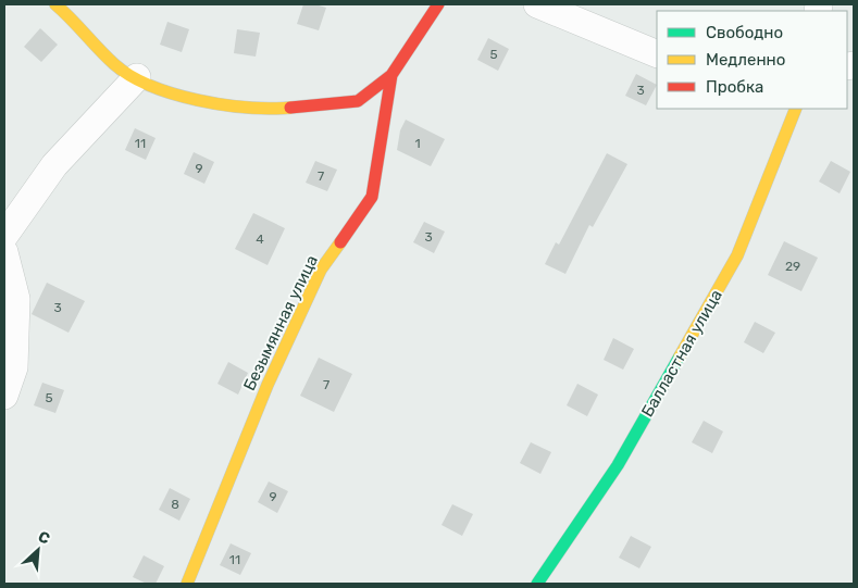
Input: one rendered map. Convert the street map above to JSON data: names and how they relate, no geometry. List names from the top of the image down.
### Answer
{
  "streets": {
    "street": ["Безымянная улица", "Балластная улица"]
  },
  "house_numbers": [
    "5",
    "3",
    "11",
    "1",
    "9",
    "7",
    "3",
    "4",
    "29",
    "3",
    "7",
    "5",
    "9",
    "8",
    "11"
  ],
  "legend": ["Свободно", "Медленно", "Пробка"],
  "north": "top right"
}
